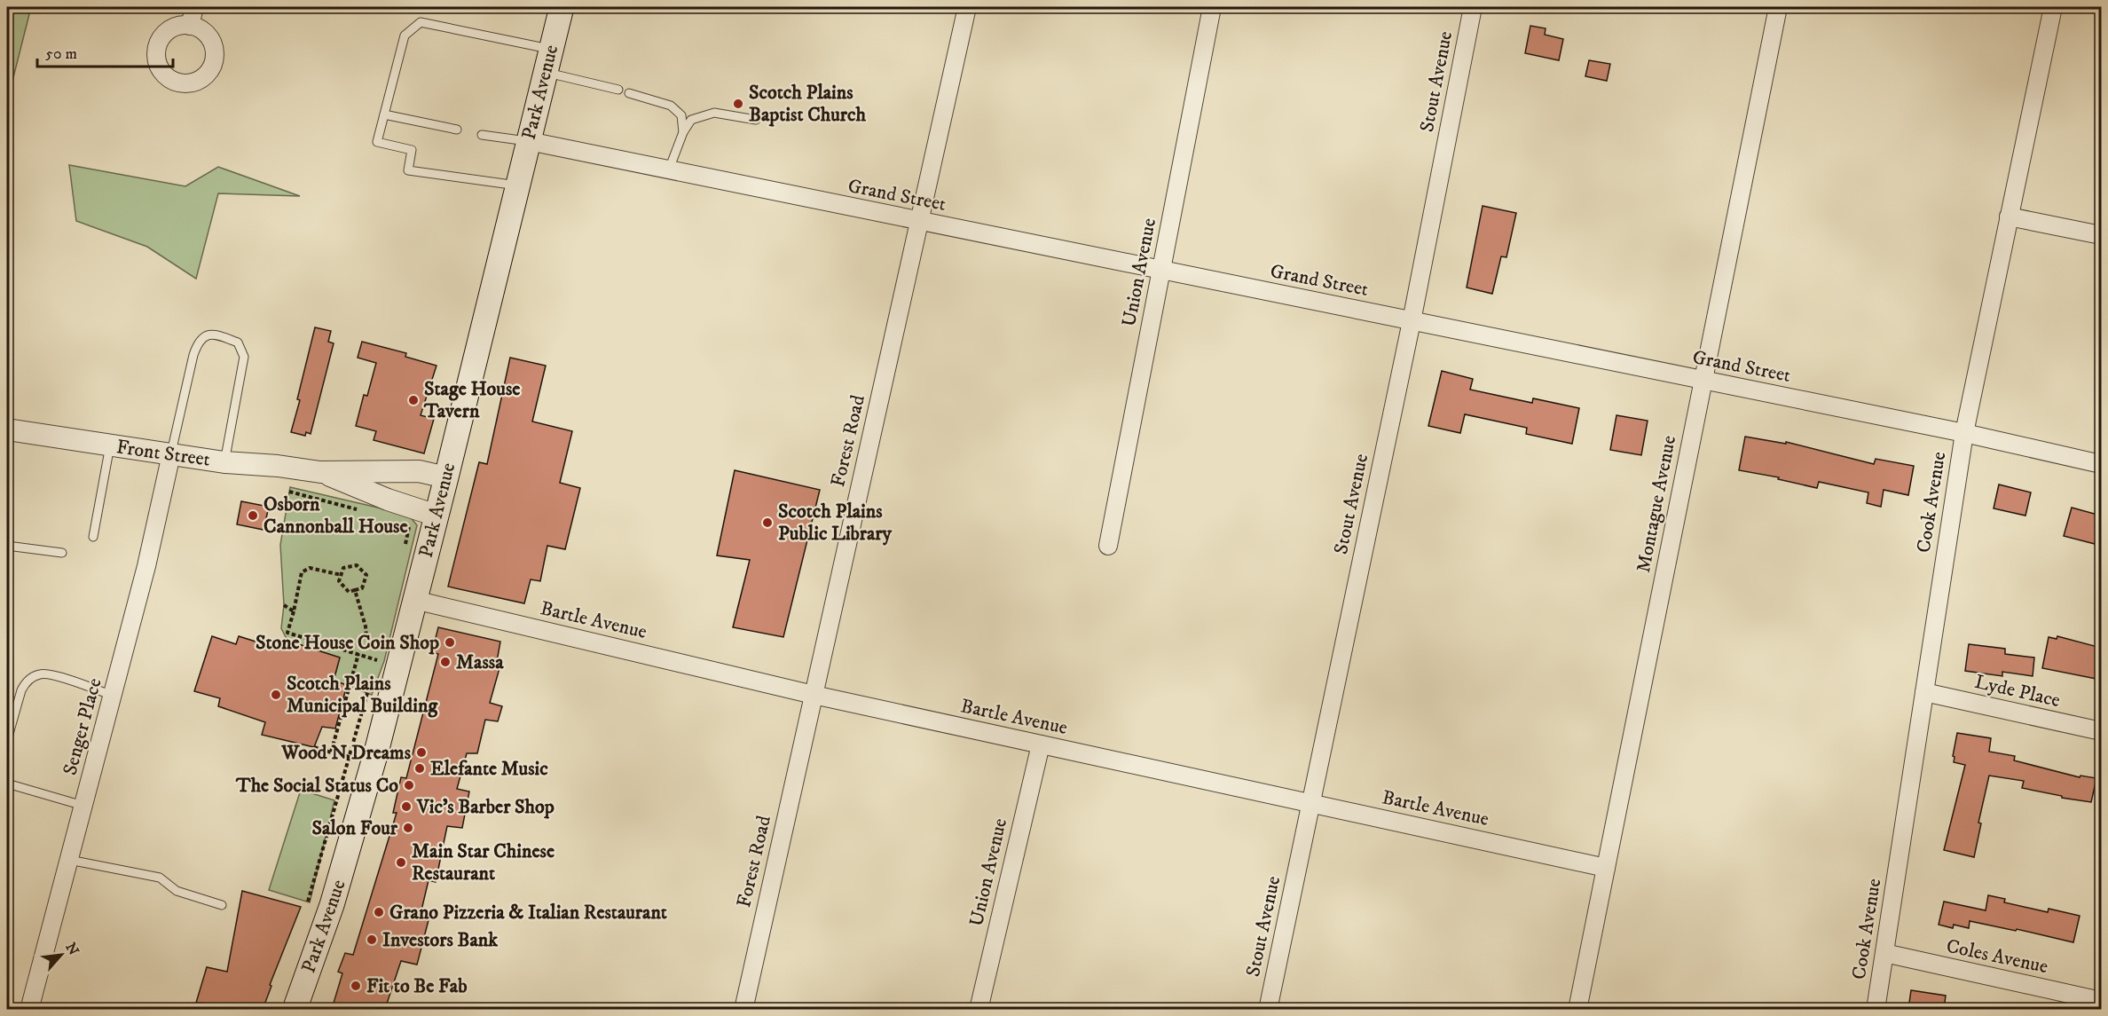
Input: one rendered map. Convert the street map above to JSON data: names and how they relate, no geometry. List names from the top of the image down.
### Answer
{
  "streets": {
    "main road": ["Park Avenue"],
    "street": [
      "Stout Avenue",
      "Grand Street",
      "Union Avenue",
      "Forest Road",
      "Front Street",
      "Cook Avenue",
      "Montague Avenue",
      "Bartle Avenue",
      "Lyde Place",
      "Senger Place",
      "Coles Avenue"
    ]
  },
  "crossings": [
    ["Stout Avenue", "Grand Street"],
    ["Stout Avenue", "Bartle Avenue"],
    ["Park Avenue", "Grand Street"],
    ["Park Avenue", "Front Street"],
    ["Park Avenue", "Bartle Avenue"],
    ["Grand Street", "Union Avenue"],
    ["Grand Street", "Forest Road"],
    ["Grand Street", "Cook Avenue"],
    ["Grand Street", "Montague Avenue"],
    ["Union Avenue", "Bartle Avenue"],
    ["Forest Road", "Bartle Avenue"],
    ["Front Street", "Senger Place"],
    ["Cook Avenue", "Lyde Place"],
    ["Cook Avenue", "Coles Avenue"],
    ["Montague Avenue", "Bartle Avenue"]
  ],
  "places": [
    "Scotch Plains Baptist Church",
    "Stage House Tavern",
    "Osborn Cannonball House",
    "Scotch Plains Public Library",
    "Stone House Coin Shop",
    "Massa",
    "Scotch Plains Municipal Building",
    "Wood N Dreams",
    "Elefante Music",
    "The Social Status Co",
    "Vic's Barber Shop",
    "Salon Four",
    "Main Star Chinese Restaurant",
    "Grano Pizzeria & Italian Restaurant",
    "Investors Bank",
    "Fit to Be Fab"
  ],
  "scale_bar": "50 m",
  "north": "top right"
}
